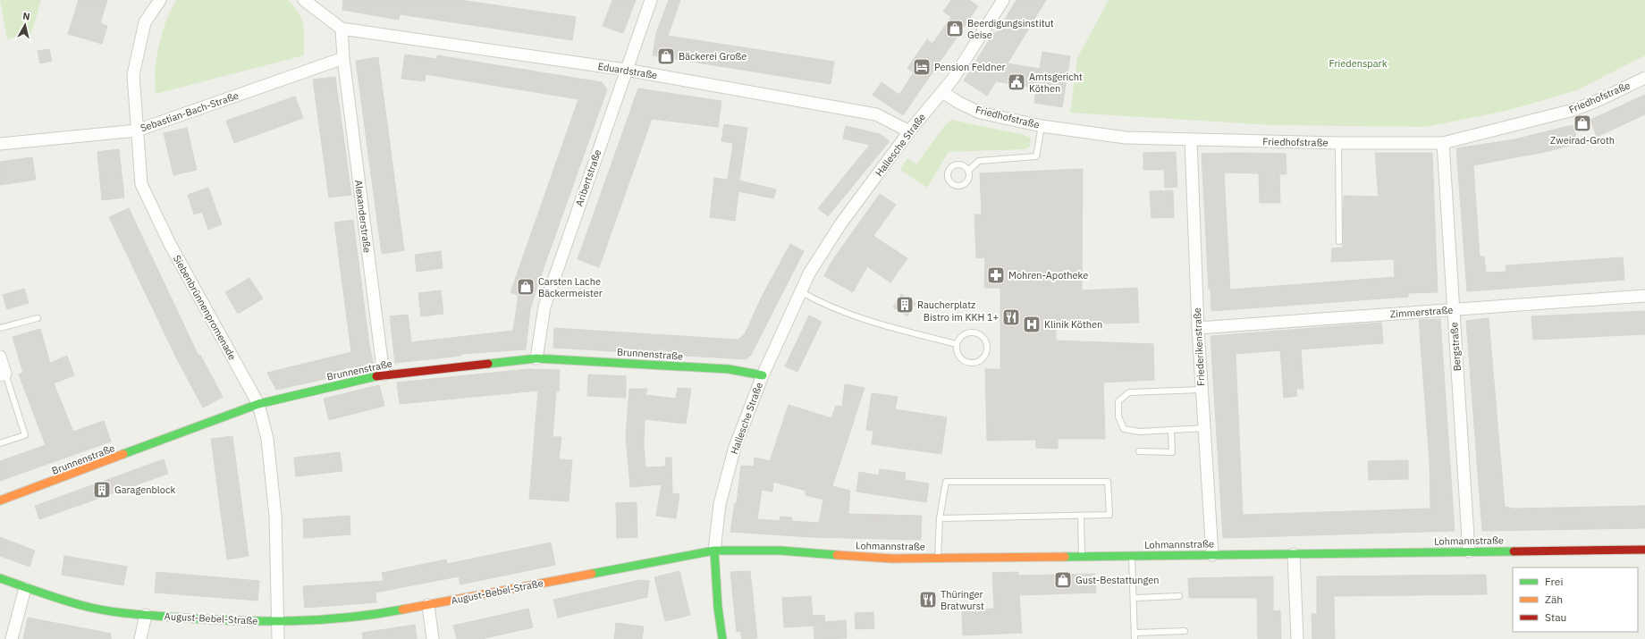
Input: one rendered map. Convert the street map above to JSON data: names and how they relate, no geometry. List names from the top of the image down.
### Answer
{
  "streets": {
    "main road": ["Brunnenstraße", "Lohmannstraße", "August-Bebel-Straße"],
    "street": [
      "Eduardstraße",
      "Friedhofstraße",
      "Sebastian-Bach-Straße",
      "Hallesche Straße",
      "Aribertstraße",
      "Alexanderstraße",
      "Siebenbrünnenpromenade",
      "Zimmerstraße",
      "Friederikenstraße",
      "Bergstraße"
    ]
  },
  "crossings": [
    ["Eduardstraße", "Hallesche Straße"],
    ["Eduardstraße", "Aribertstraße"],
    ["Friedhofstraße", "Hallesche Straße"],
    ["Friedhofstraße", "Friederikenstraße"],
    ["Friedhofstraße", "Bergstraße"],
    ["Sebastian-Bach-Straße", "Alexanderstraße"],
    ["Sebastian-Bach-Straße", "Siebenbrünnenpromenade"],
    ["Hallesche Straße", "Brunnenstraße"],
    ["Hallesche Straße", "Lohmannstraße"],
    ["Hallesche Straße", "August-Bebel-Straße"],
    ["Aribertstraße", "Brunnenstraße"],
    ["Alexanderstraße", "Brunnenstraße"],
    ["Siebenbrünnenpromenade", "Brunnenstraße"],
    ["Siebenbrünnenpromenade", "August-Bebel-Straße"],
    ["Zimmerstraße", "Friederikenstraße"],
    ["Zimmerstraße", "Bergstraße"],
    ["Friederikenstraße", "Lohmannstraße"],
    ["Bergstraße", "Lohmannstraße"],
    ["Lohmannstraße", "August-Bebel-Straße"]
  ],
  "parks": ["Friedenspark"],
  "places": {
    "shop": [
      "Beerdigungsinstitut Geise",
      "Bäckerei Große",
      "Zweirad-Groth",
      "Carsten Lache Bäckermeister",
      "Gust-Bestattungen"
    ],
    "hotel": ["Pension Feldner"],
    "public building": ["Amtsgericht Köthen"],
    "pharmacy": ["Mohren-Apotheke"],
    "building": ["Raucherplatz", "Garagenblock"],
    "restaurant": ["Bistro im KKH 1+", "Thüringer Bratwurst"],
    "hospital": ["Klinik Köthen"]
  },
  "legend": ["Frei", "Zäh", "Stau"],
  "north": "top"
}
